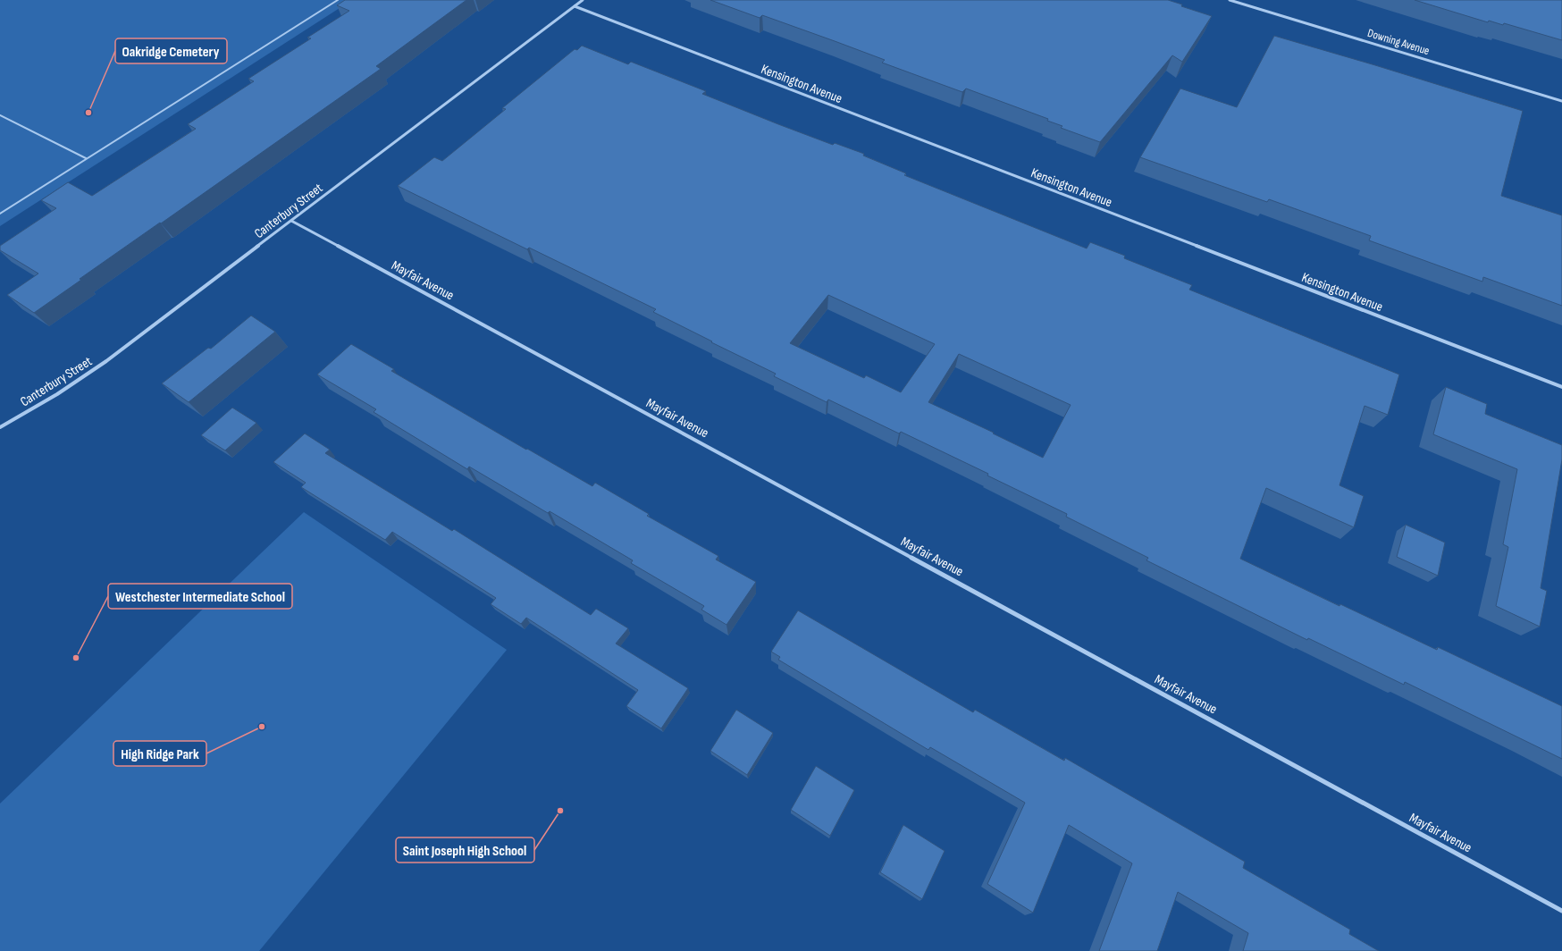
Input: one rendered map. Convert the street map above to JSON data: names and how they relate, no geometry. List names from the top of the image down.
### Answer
{
  "streets": {
    "street": [
      "Downing Avenue",
      "Kensington Avenue",
      "Canterbury Street",
      "Mayfair Avenue"
    ]
  },
  "crossings": [
    ["Kensington Avenue", "Canterbury Street"],
    ["Canterbury Street", "Mayfair Avenue"]
  ],
  "places": [
    "Oakridge Cemetery",
    "Westchester Intermediate School",
    "High Ridge Park",
    "Saint Joseph High School"
  ]
}
